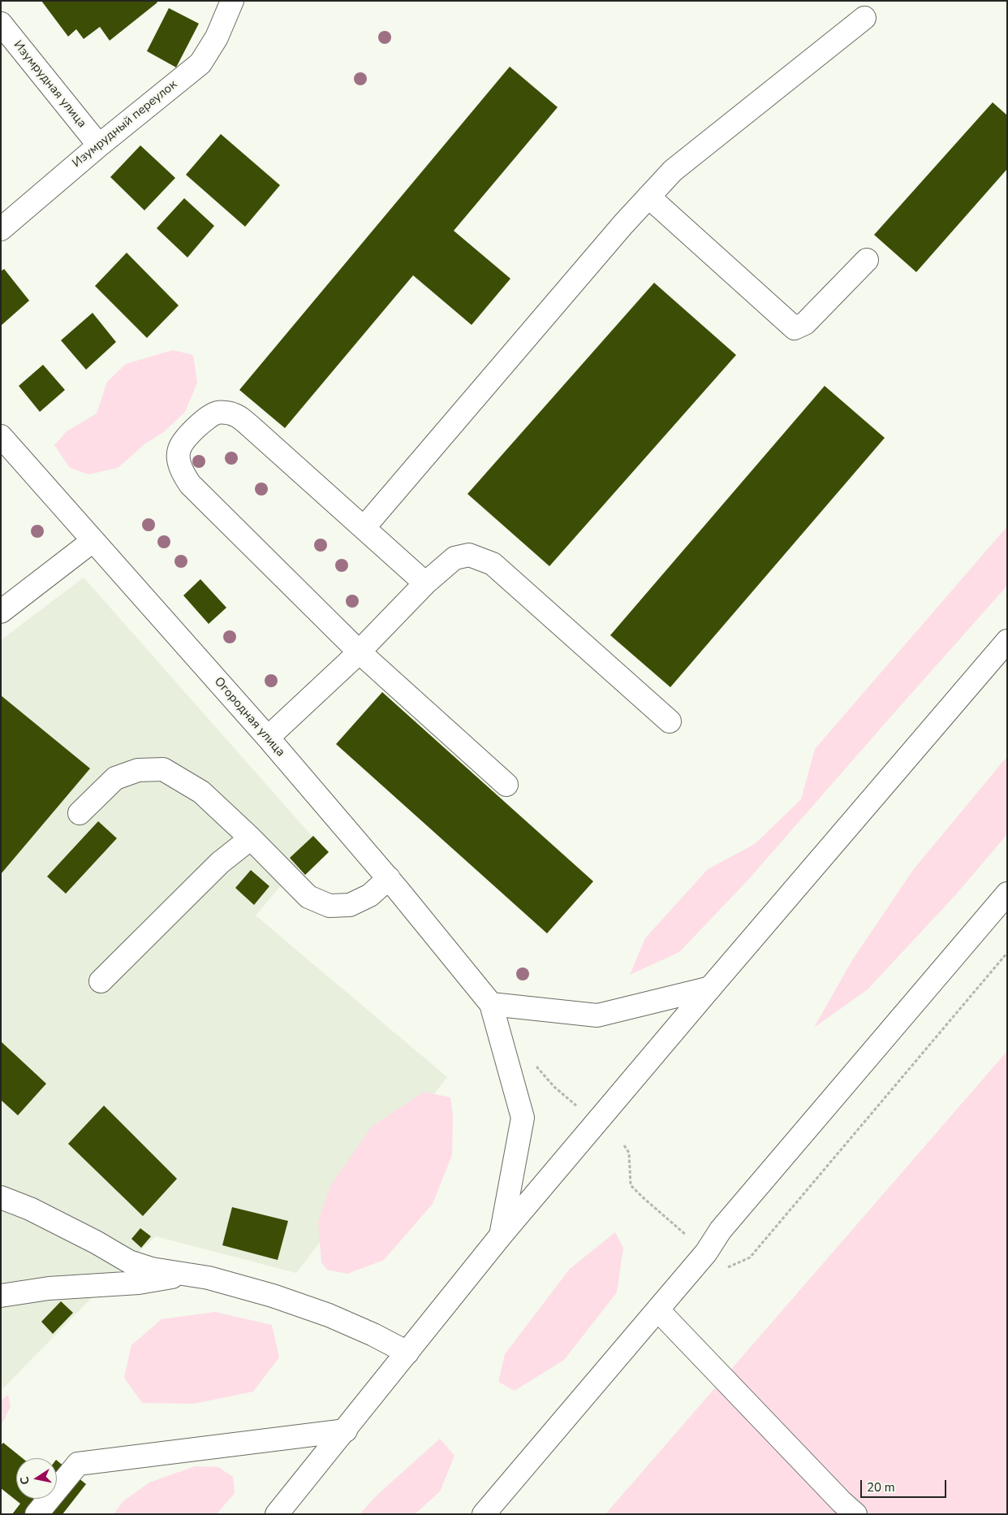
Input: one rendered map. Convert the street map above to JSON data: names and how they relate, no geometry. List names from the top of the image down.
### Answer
{
  "streets": {
    "main road": ["Изумрудная улица", "Изумрудный переулок", "Огородная улица"]
  },
  "crossings": [
    ["Изумрудная улица", "Изумрудный переулок"]
  ],
  "scale_bar": "20 m",
  "north": "left"
}
